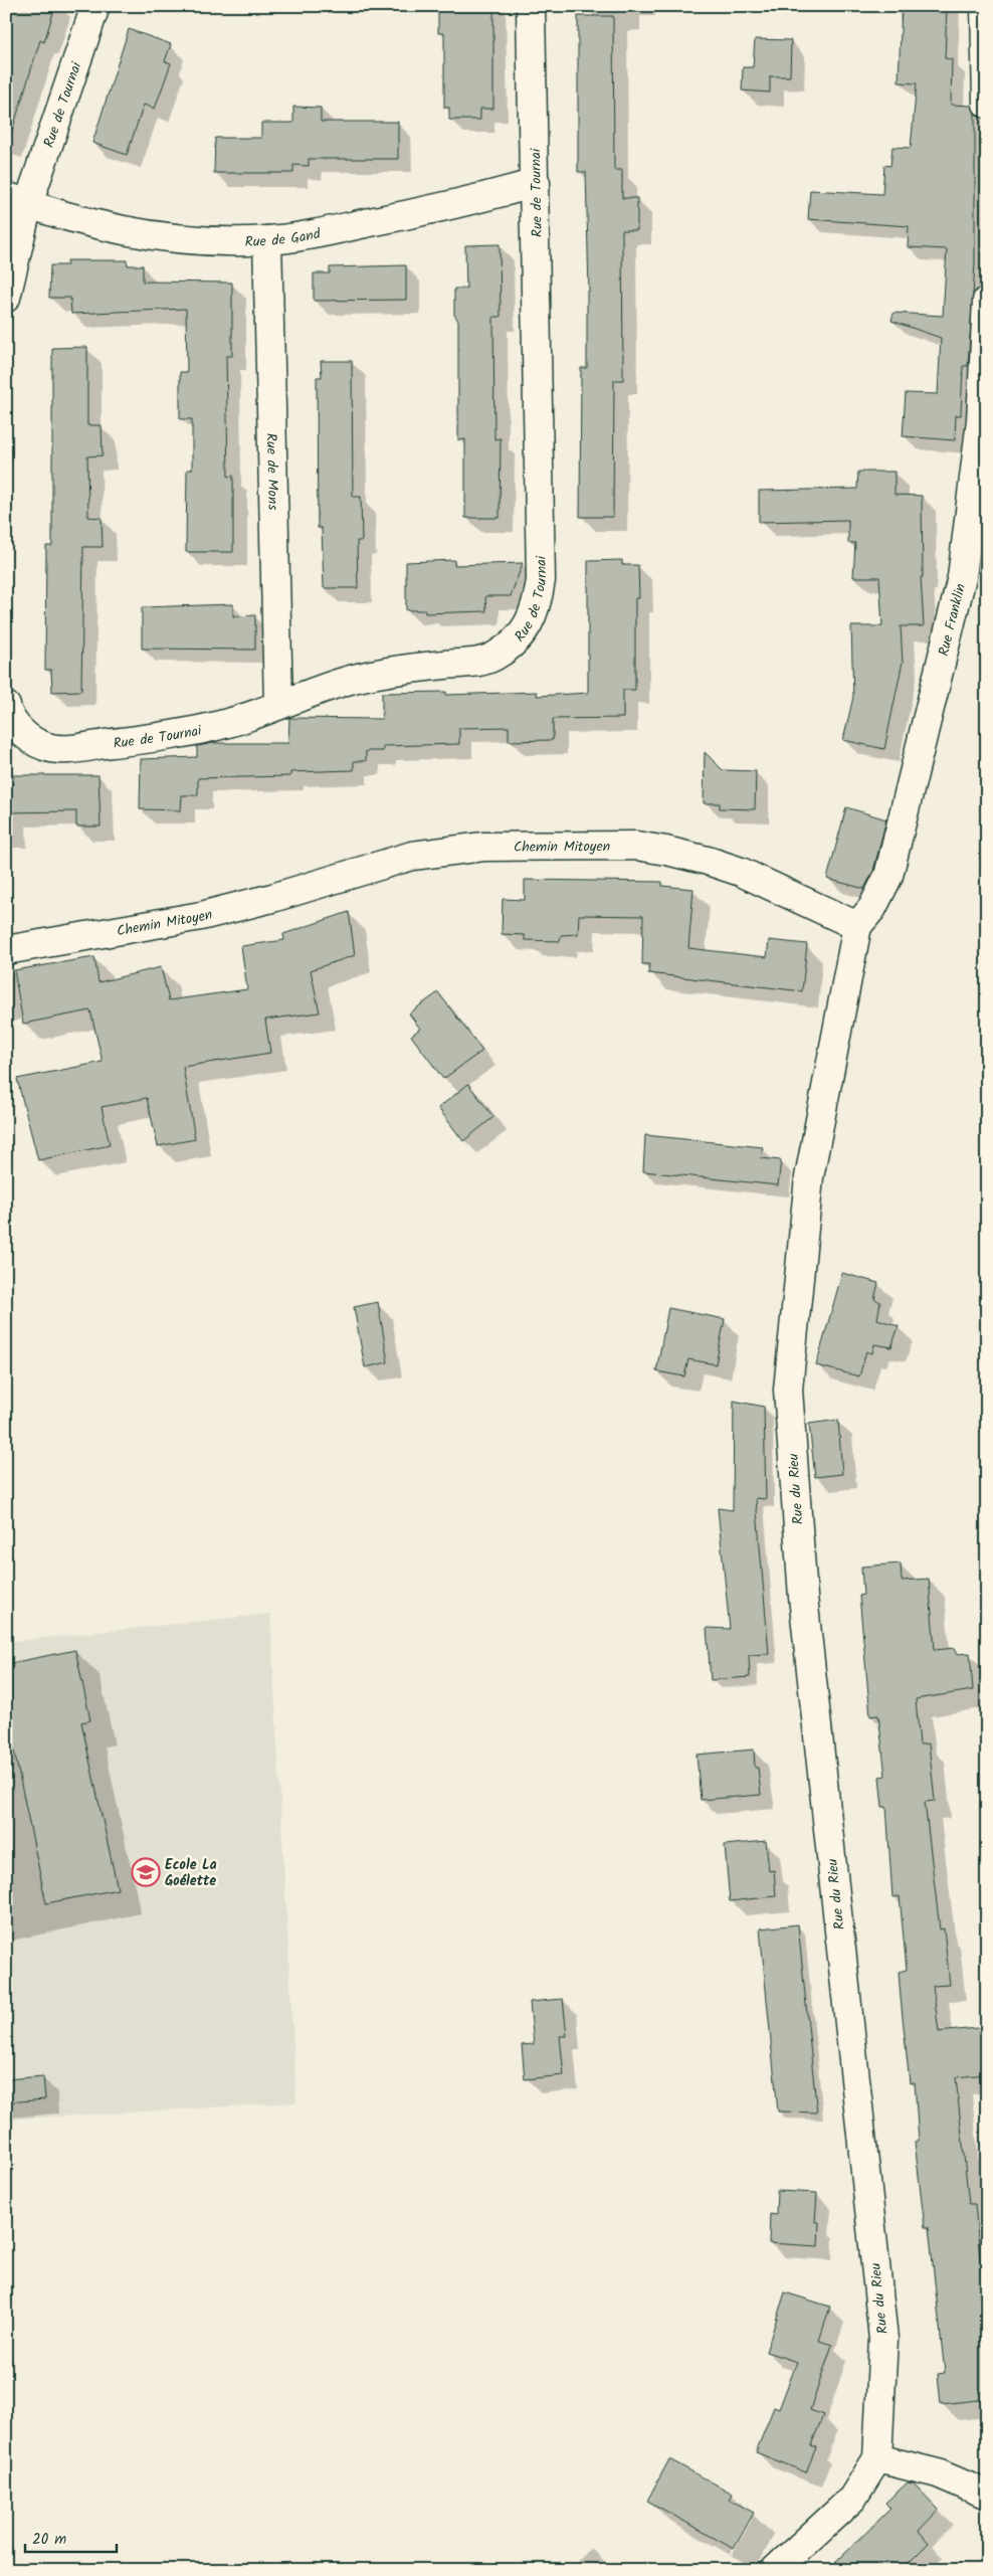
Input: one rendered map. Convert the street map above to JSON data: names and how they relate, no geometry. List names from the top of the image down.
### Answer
{
  "streets": {
    "street": [
      "Rue de Tournai",
      "Rue de Gand",
      "Rue de Mons",
      "Rue Franklin",
      "Chemin Mitoyen",
      "Rue du Rieu"
    ]
  },
  "crossings": [
    ["Rue de Tournai", "Rue de Gand"],
    ["Rue de Tournai", "Rue de Mons"],
    ["Rue de Gand", "Rue de Mons"],
    ["Rue Franklin", "Chemin Mitoyen"],
    ["Rue Franklin", "Rue du Rieu"],
    ["Chemin Mitoyen", "Rue du Rieu"]
  ],
  "places": {
    "school or university": ["Ecole La Goélette"]
  },
  "scale_bar": "20 m"
}
